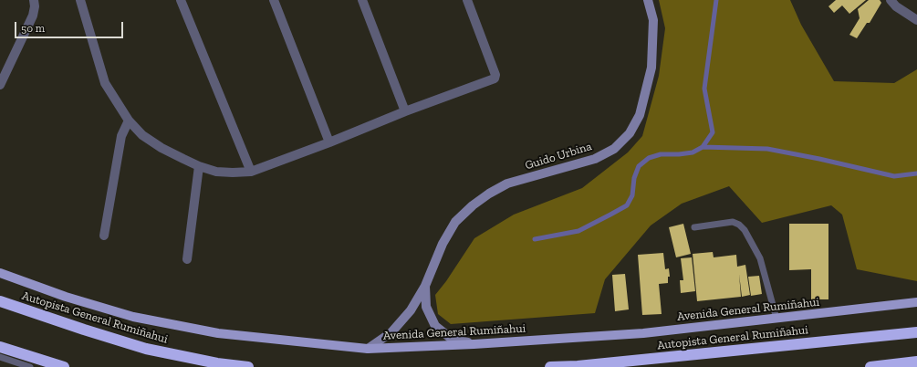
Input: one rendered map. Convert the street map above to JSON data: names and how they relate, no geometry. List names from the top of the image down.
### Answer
{
  "streets": {
    "highway": ["Autopista General Rumiñahui"],
    "main road": ["Avenida General Rumiñahui"],
    "street": ["Guido Urbina"]
  },
  "crossings": [
    ["Guido Urbina", "Avenida General Rumiñahui"]
  ],
  "scale_bar": "50 m"
}
